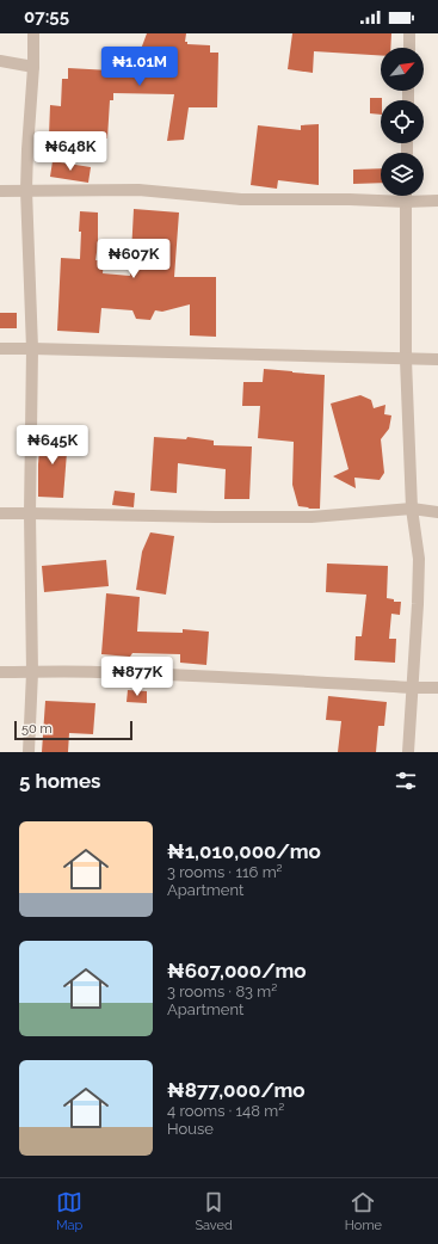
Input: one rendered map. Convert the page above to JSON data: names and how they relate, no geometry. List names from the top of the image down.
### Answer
{
  "scale_bar": "50 m",
  "north": "top right",
  "page": {
    "status": "07:55",
    "price": [
      "₦1.01M",
      "₦648K",
      "₦607K",
      "₦645K",
      "₦877K"
    ],
    "scale": "50 m",
    "heading": "5 homes",
    "list": [
      {
        "name": "₦1,010,000/mo",
        "note": "3 rooms · 116 m² · Apartment"
      },
      {
        "name": "₦607,000/mo",
        "note": "3 rooms · 83 m² · Apartment"
      },
      {
        "name": "₦877,000/mo",
        "note": "4 rooms · 148 m² · House"
      }
    ],
    "tabs": ["Map", "Saved", "Home"]
  }
}
